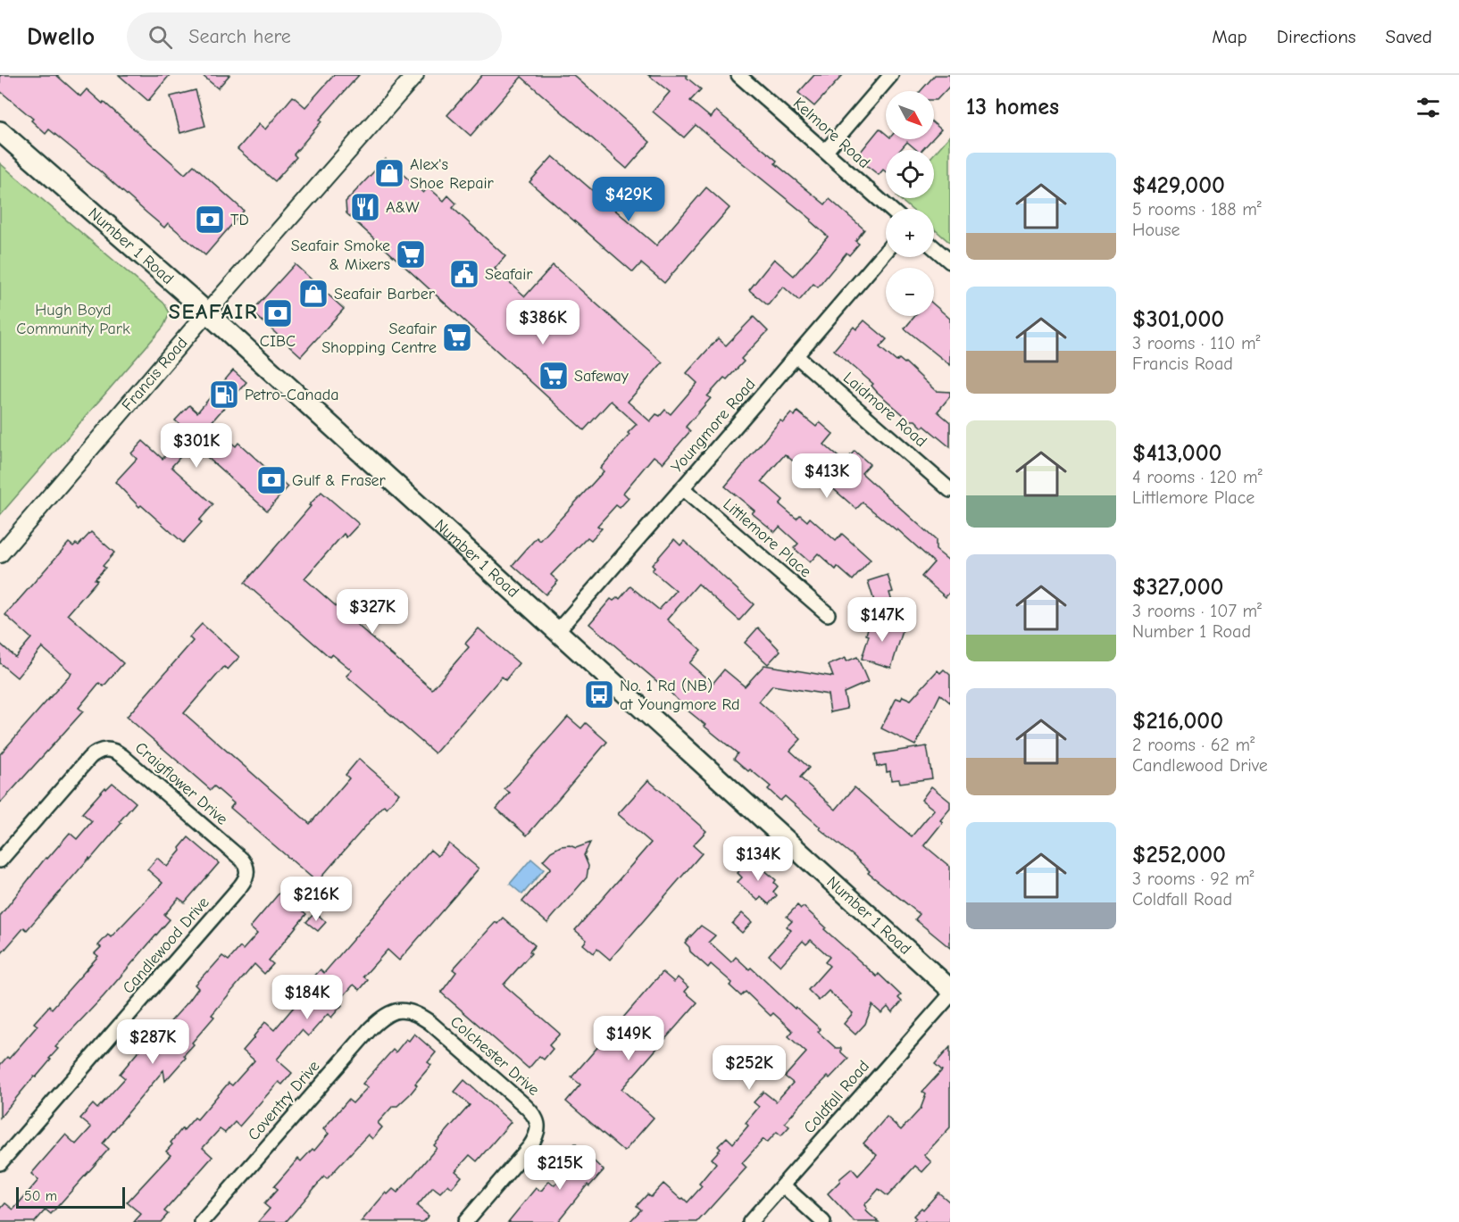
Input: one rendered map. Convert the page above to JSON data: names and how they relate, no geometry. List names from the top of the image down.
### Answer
{
  "streets": {
    "main road": ["Number 1 Road"],
    "street": [
      "Kelmore Road",
      "Francis Road",
      "Laidmore Road",
      "Youngmore Road",
      "Littlemore Place",
      "Craigflower Drive",
      "Candlewood Drive",
      "Colchester Drive",
      "Coldfall Road",
      "Coventry Drive"
    ]
  },
  "crossings": [
    ["Number 1 Road", "Francis Road"],
    ["Number 1 Road", "Youngmore Road"],
    ["Laidmore Road", "Youngmore Road"],
    ["Youngmore Road", "Littlemore Place"],
    ["Craigflower Drive", "Candlewood Drive"],
    ["Colchester Drive", "Coventry Drive"]
  ],
  "districts": ["SEAFAIR"],
  "parks": ["Hugh Boyd Community Park"],
  "places": {
    "shop": ["Alex's Shoe Repair", "Seafair Barber"],
    "restaurant": ["A&W"],
    "bank": ["TD", "CIBC", "Gulf & Fraser"],
    "supermarket": ["Seafair Smoke & Mixers", "Seafair Shopping Centre", "Safeway"],
    "public building": ["Seafair"],
    "fuel station": ["Petro-Canada"],
    "bus stop": ["No. 1 Rd (NB) at Youngmore Rd"]
  },
  "scale_bar": "50 m",
  "north": "bottom right",
  "page": {
    "header": "Dwello",
    "search": "Search here",
    "nav": ["Map", "Directions", "Saved"],
    "heading": "13 homes",
    "map_buttons": ["+", "−"],
    "list": [
      {
        "name": "$429,000",
        "note": "5 rooms · 188 m² · House"
      },
      {
        "name": "$301,000",
        "note": "3 rooms · 110 m² · Francis Road"
      },
      {
        "name": "$413,000",
        "note": "4 rooms · 120 m² · Littlemore Place"
      },
      {
        "name": "$327,000",
        "note": "3 rooms · 107 m² · Number 1 Road"
      },
      {
        "name": "$216,000",
        "note": "2 rooms · 62 m² · Candlewood Drive"
      },
      {
        "name": "$252,000",
        "note": "3 rooms · 92 m² · Coldfall Road"
      }
    ],
    "price": [
      "$429K",
      "$386K",
      "$301K",
      "$413K",
      "$327K",
      "$147K",
      "$134K",
      "$216K",
      "$184K",
      "$149K",
      "$287K",
      "$252K",
      "$215K"
    ],
    "scale": "50 m"
  }
}
